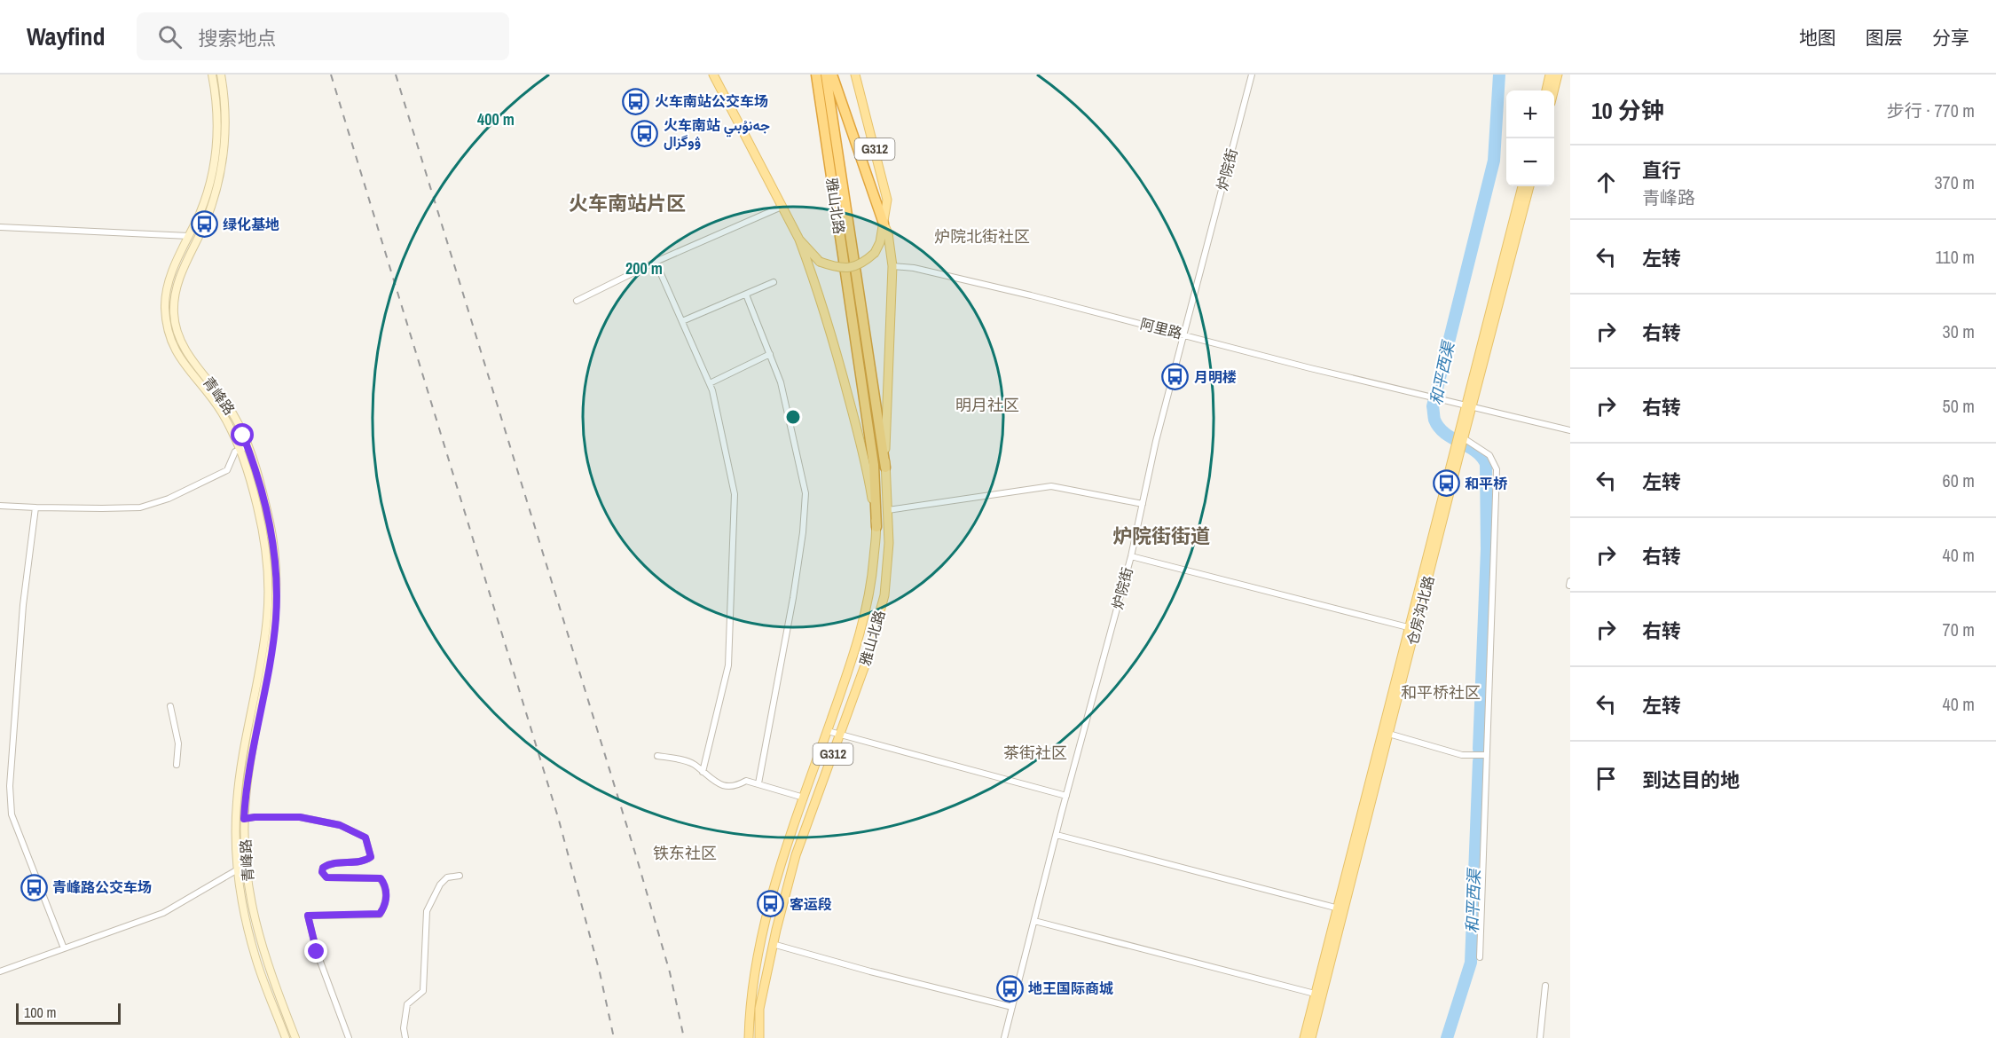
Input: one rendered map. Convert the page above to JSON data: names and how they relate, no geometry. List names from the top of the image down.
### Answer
{
  "streets": {
    "highway": ["雅山北路"],
    "main road": ["G312", "青峰路", "仓房沟北路"],
    "street": ["炉院街", "阿里路"]
  },
  "crossings": [
    ["G312", "雅山北路"],
    ["炉院街", "阿里路"],
    ["雅山北路", "阿里路"],
    ["阿里路", "仓房沟北路"]
  ],
  "districts": [
    "火车南站片区",
    "炉院北街社区",
    "明月社区",
    "炉院街街道",
    "和平桥社区",
    "茶街社区",
    "铁东社区"
  ],
  "water": ["和平西渠"],
  "places": {
    "bus stop": [
      "火车南站公交车场",
      "火车南站 جەنۇبىي ۋوگزال",
      "绿化基地",
      "月明楼",
      "和平桥",
      "青峰路公交车场",
      "客运段",
      "地王国际商城"
    ]
  },
  "scale_bar": "100 m",
  "page": {
    "header": "Wayfind",
    "search": "搜索地点",
    "nav": ["地图", "图层", "分享"],
    "heading": ["10 分钟", "步行 · 770 m"],
    "map_buttons": ["+", "−"],
    "list": [
      ["直行", "青峰路", "370 m"],
      ["左转", "110 m"],
      ["右转", "30 m"],
      ["右转", "50 m"],
      ["左转", "60 m"],
      ["右转", "40 m"],
      ["右转", "70 m"],
      ["左转", "40 m"],
      "到达目的地"
    ],
    "scale": "100 m"
  },
  "rings": ["400 m", "200 m"]
}
